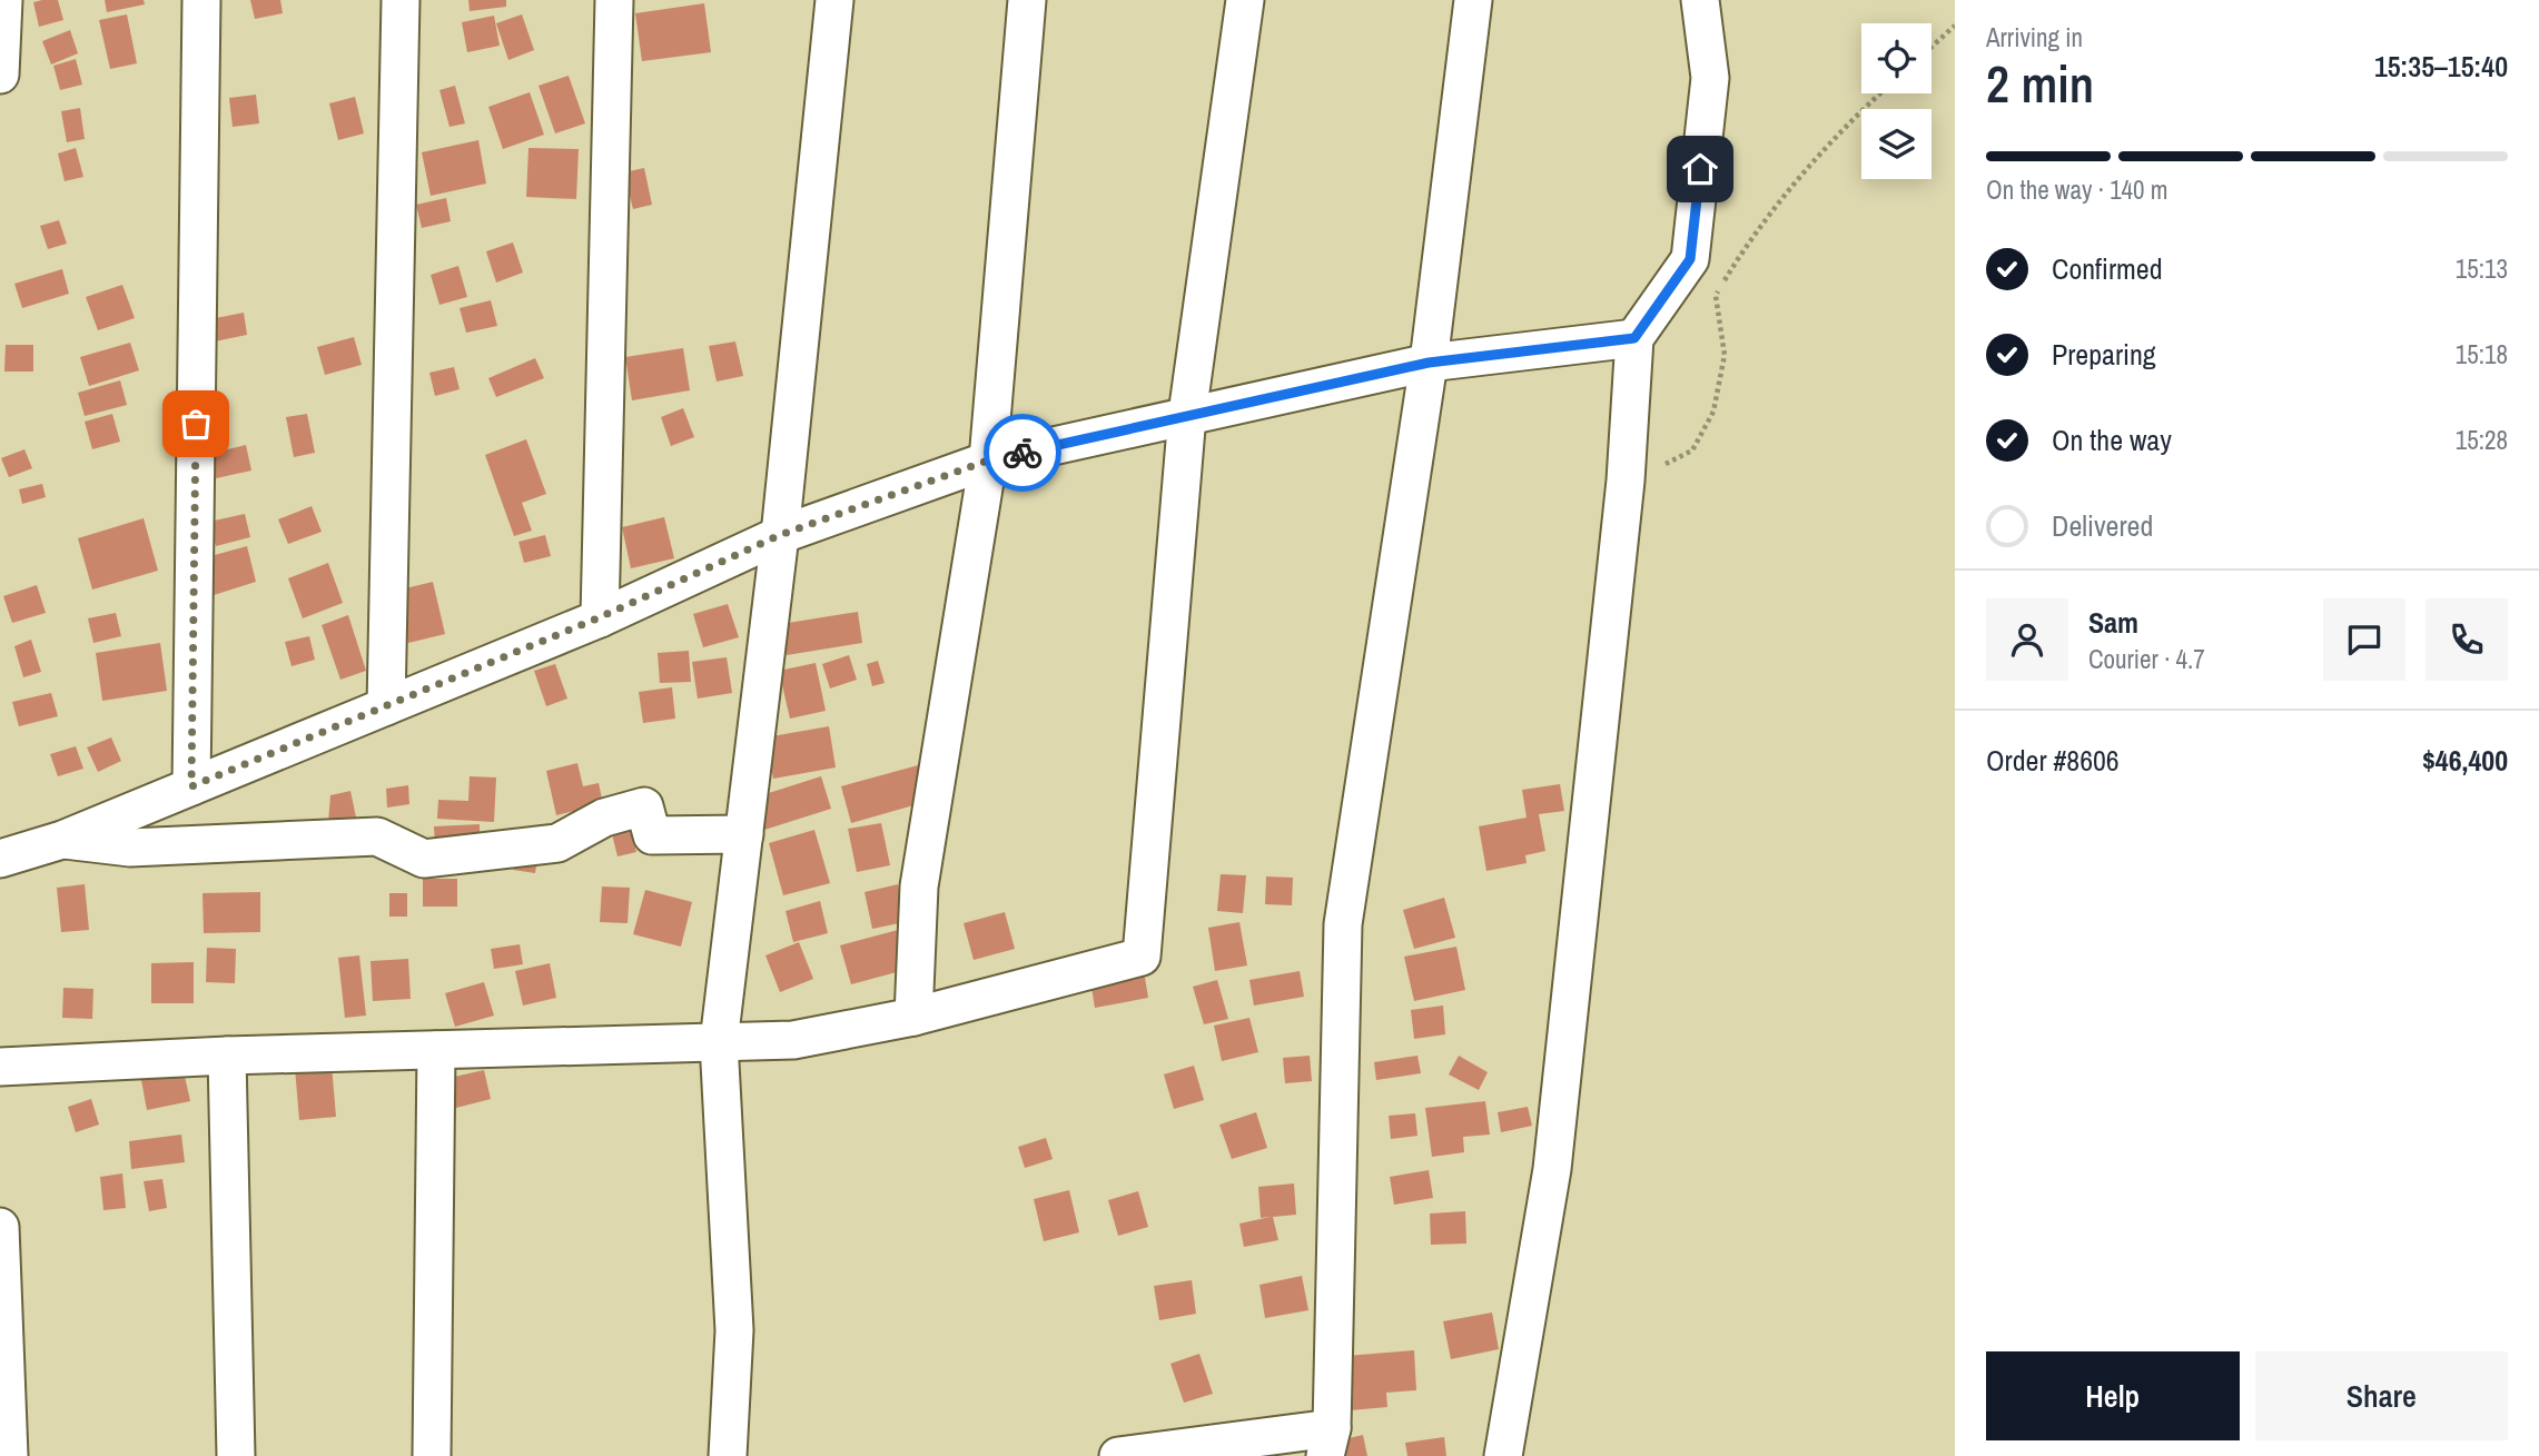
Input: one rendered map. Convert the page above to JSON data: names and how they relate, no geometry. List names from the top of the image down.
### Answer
{
  "page": {
    "heading": ["2 min", "Arriving in", "15:35–15:40"],
    "panel": [
      "Sam",
      "Courier · 4.7",
      "Order #8606",
      "$46,400"
    ],
    "bar": "On the way · 140 m",
    "list": [
      ["Confirmed", "15:13"],
      ["Preparing", "15:18"],
      ["On the way", "15:28"],
      "Delivered"
    ],
    "buttons": ["Help", "Share"]
  }
}
